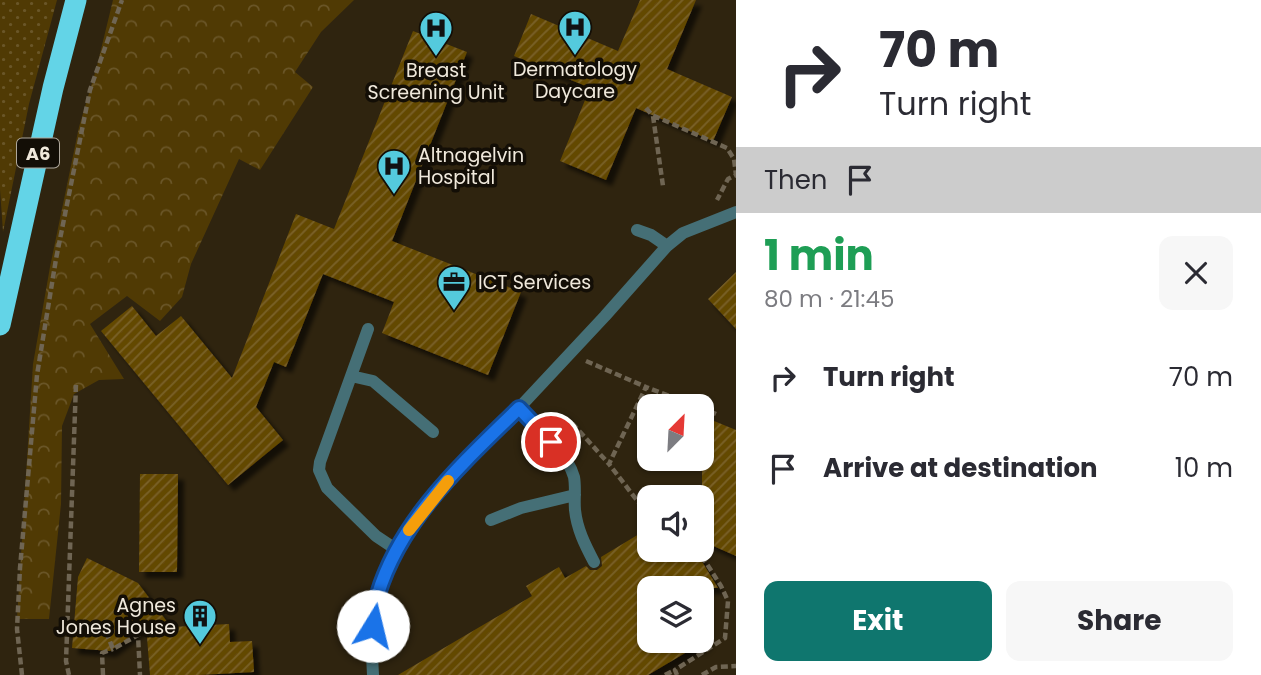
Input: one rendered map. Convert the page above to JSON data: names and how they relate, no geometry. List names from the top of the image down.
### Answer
{
  "streets": {
    "highway": ["A6"]
  },
  "places": {
    "hospital": ["Dermatology Daycare", "Breast Screening Unit", "Altnagelvin Hospital"],
    "office": ["ICT Services"],
    "building": ["Agnes Jones House"]
  },
  "north": "top right",
  "page": {
    "turn": ["70 m", "Turn right"],
    "then": "Then",
    "heading": ["1 min", "80 m · 21:45"],
    "list": [
      {
        "name": "Turn right",
        "value": "70 m"
      },
      {
        "name": "Arrive at destination",
        "value": "10 m"
      }
    ],
    "buttons": ["Exit", "Share"]
  }
}
